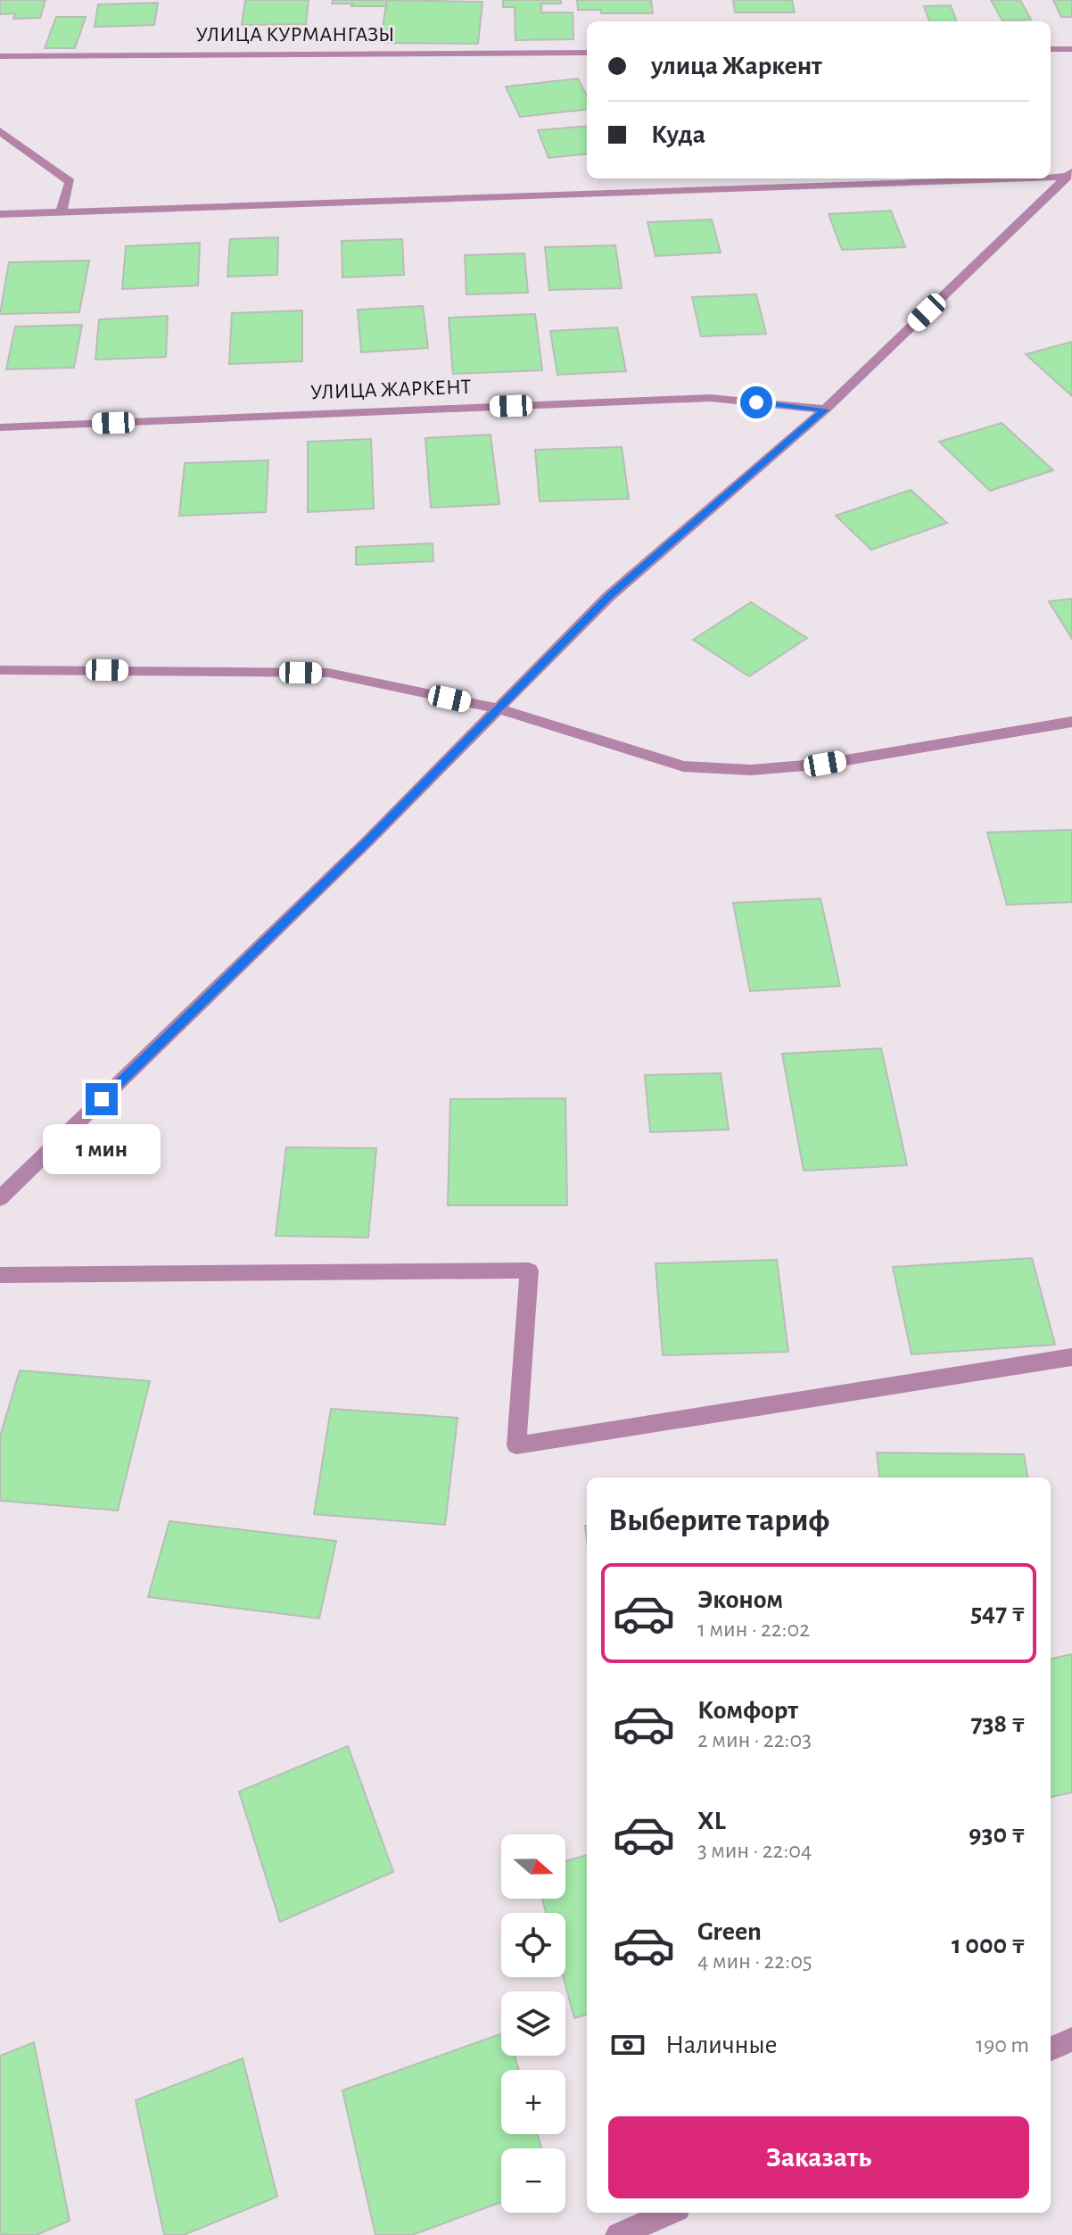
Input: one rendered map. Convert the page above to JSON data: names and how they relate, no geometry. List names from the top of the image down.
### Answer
{
  "streets": {
    "street": ["УЛИЦА КУРМАНГАЗЫ", "УЛИЦА ЖАРКЕНТ"]
  },
  "north": "right",
  "page": {
    "banner": ["улица Жаркент", "Куда"],
    "bubble": "1 мин",
    "heading": "Выберите тариф",
    "list": [
      {
        "name": "Эконом",
        "note": "1 мин · 22:02",
        "value": "547 ₸"
      },
      {
        "name": "Комфорт",
        "note": "2 мин · 22:03",
        "value": "738 ₸"
      },
      {
        "name": "XL",
        "note": "3 мин · 22:04",
        "value": "930 ₸"
      },
      {
        "name": "Green",
        "note": "4 мин · 22:05",
        "value": "1 000 ₸"
      }
    ],
    "map_buttons": ["+", "−"],
    "pay": ["Наличные", "190 m"],
    "buttons": "Заказать"
  }
}
